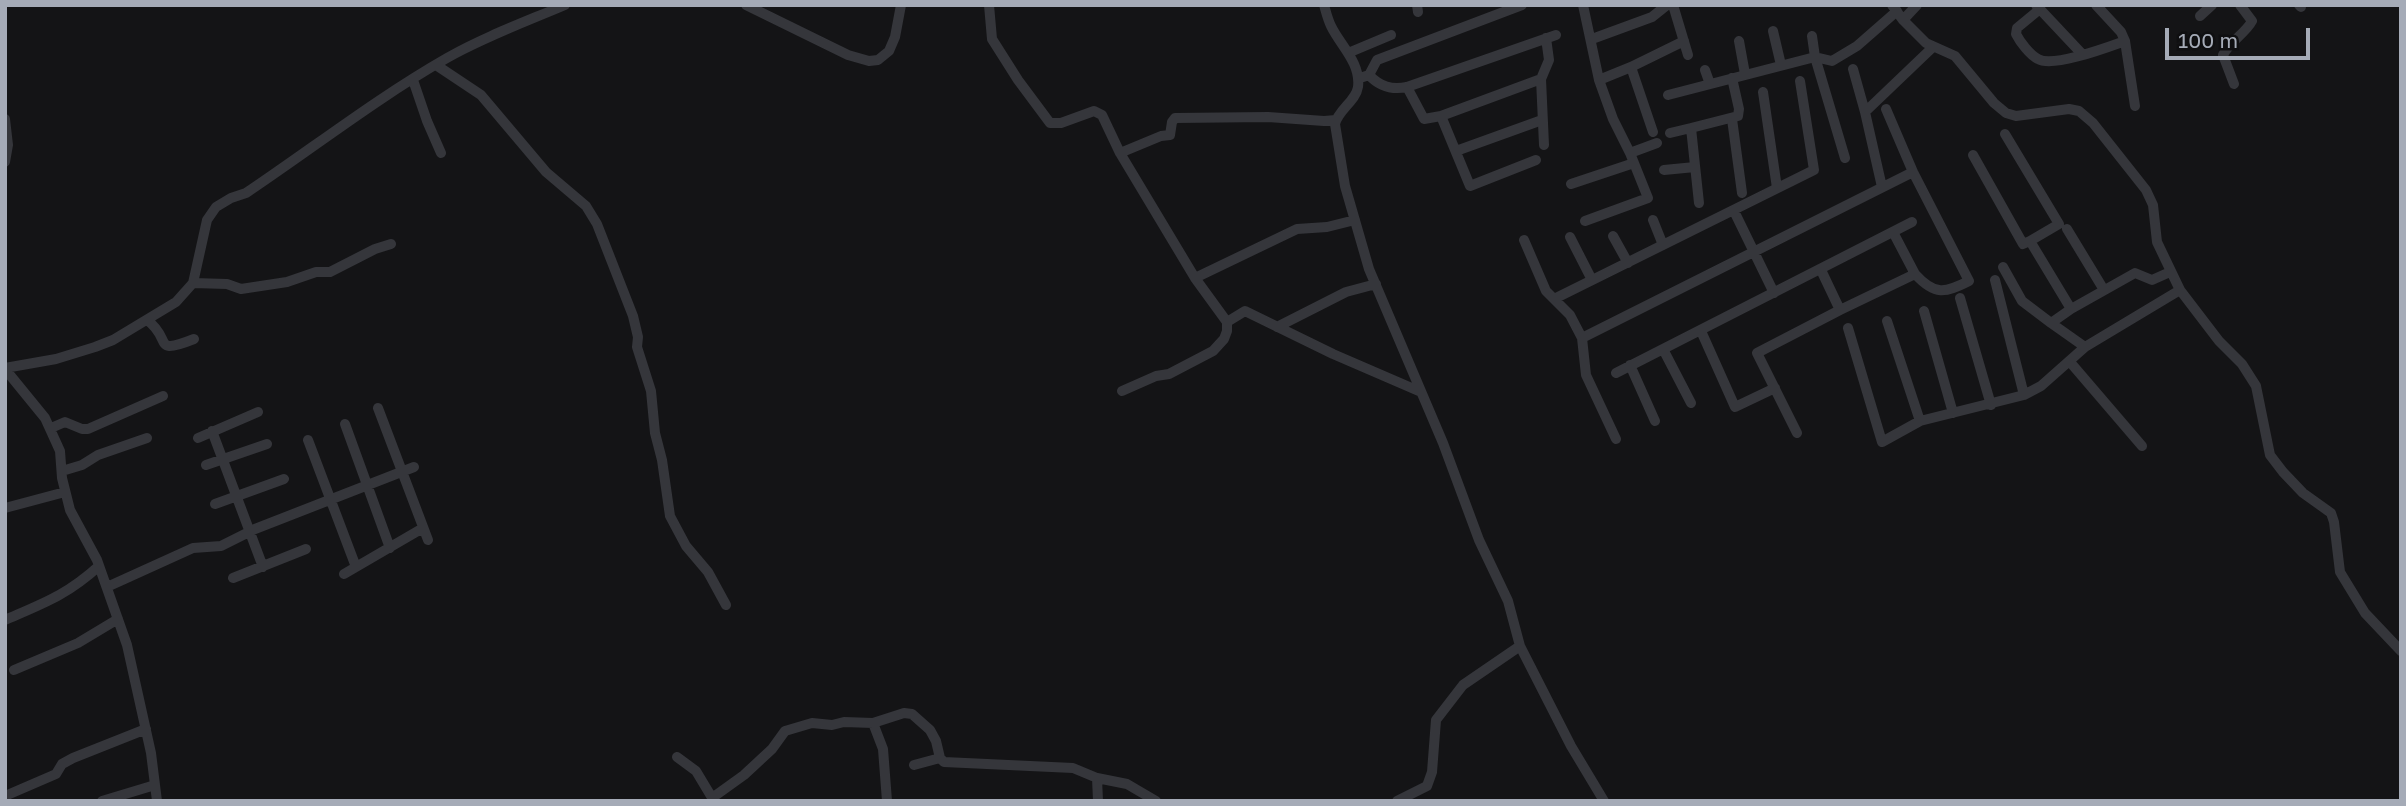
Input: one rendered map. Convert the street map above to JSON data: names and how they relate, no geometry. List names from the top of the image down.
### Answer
{
  "scale_bar": "100 m"
}
